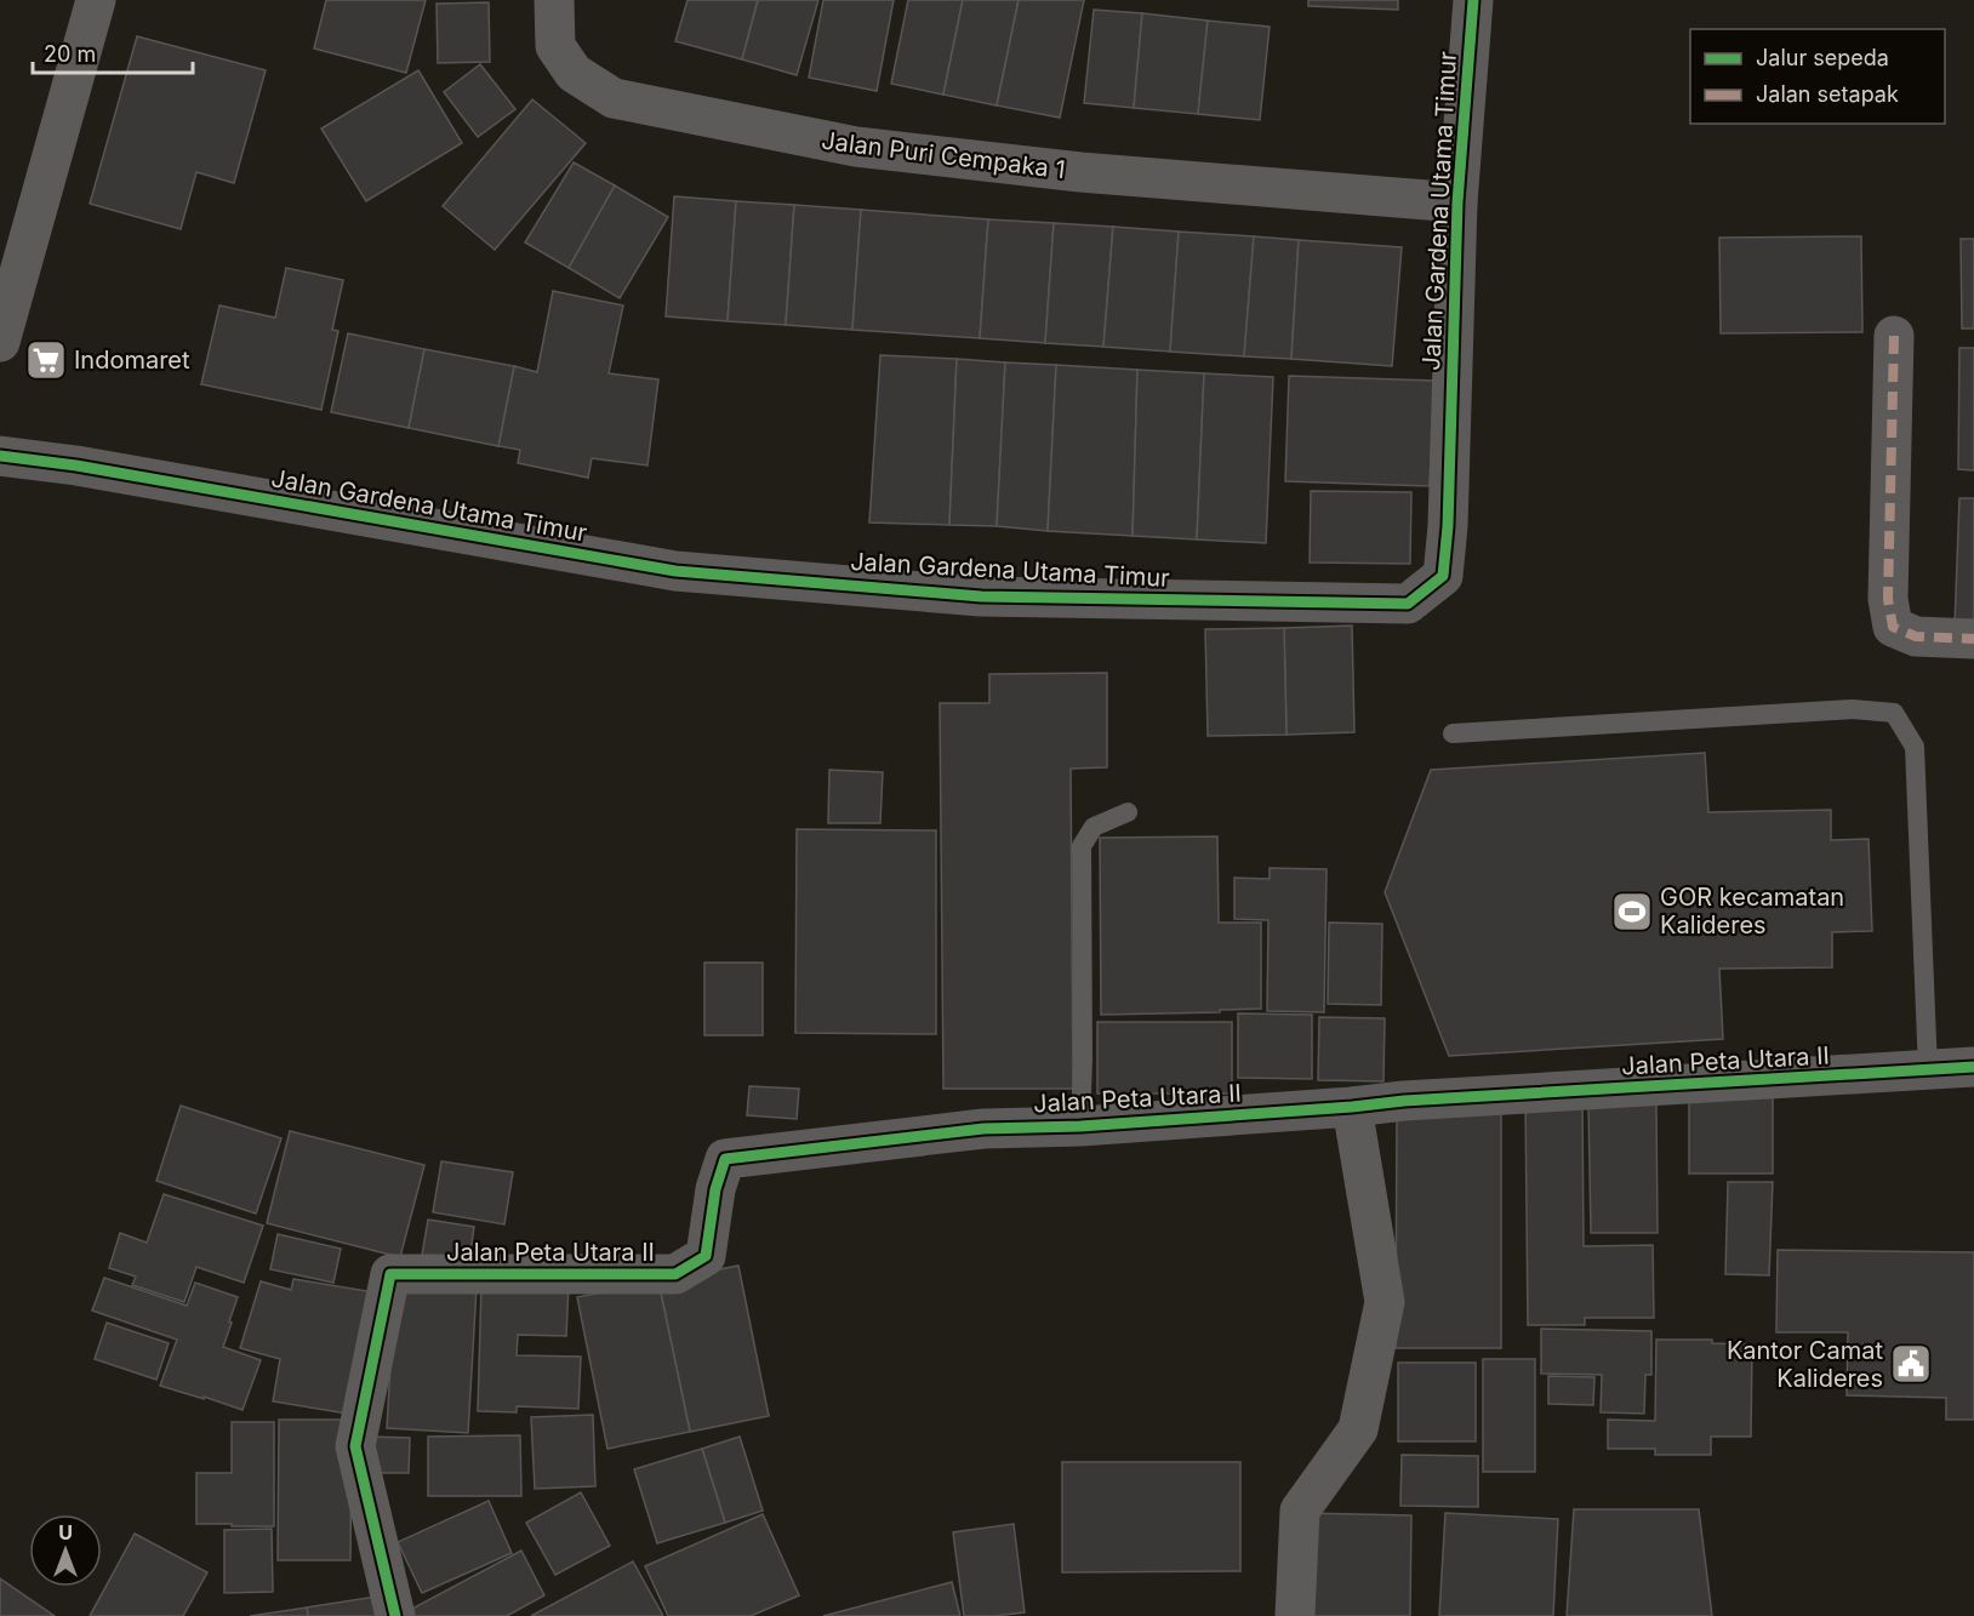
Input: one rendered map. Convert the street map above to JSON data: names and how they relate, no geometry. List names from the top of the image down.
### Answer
{
  "streets": {
    "street": ["Jalan Puri Cempaka 1", "Jalan Gardena Utama Timur", "Jalan Peta Utara II"]
  },
  "crossings": [
    ["Jalan Puri Cempaka 1", "Jalan Gardena Utama Timur"]
  ],
  "places": {
    "supermarket": ["Indomaret"],
    "sports": ["GOR kecamatan Kalideres"],
    "public building": ["Kantor Camat Kalideres"]
  },
  "legend": ["Jalur sepeda", "Jalan setapak"],
  "scale_bar": "20 m",
  "north": "top"
}
